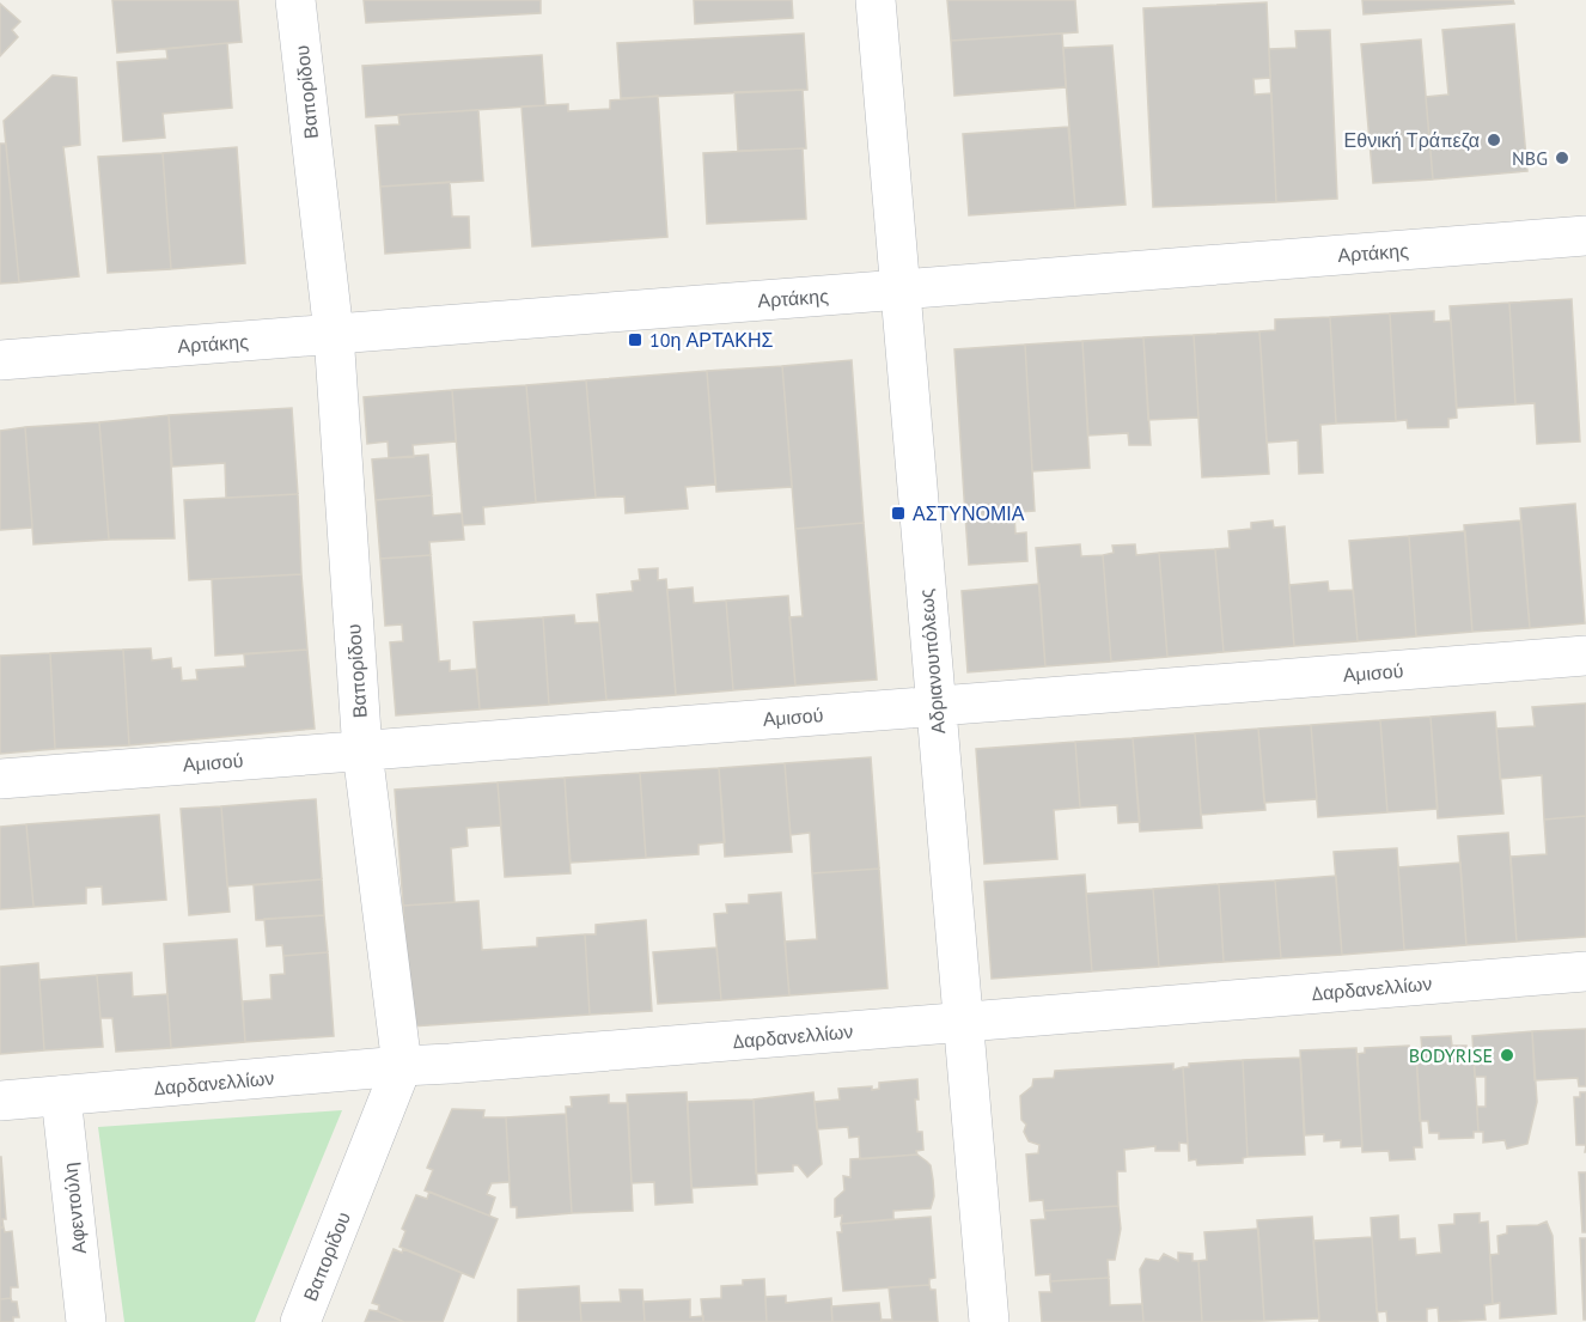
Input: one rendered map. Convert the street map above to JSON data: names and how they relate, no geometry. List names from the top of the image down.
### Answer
{
  "streets": {
    "street": [
      "Βαπορίδου",
      "Αρτάκης",
      "Αδριανουπόλεως",
      "Αμισού",
      "Δαρδανελλίων",
      "Αφεντούλη"
    ]
  },
  "crossings": [
    ["Βαπορίδου", "Αρτάκης"],
    ["Βαπορίδου", "Αμισού"],
    ["Βαπορίδου", "Δαρδανελλίων"],
    ["Αρτάκης", "Αδριανουπόλεως"],
    ["Αδριανουπόλεως", "Αμισού"],
    ["Αδριανουπόλεως", "Δαρδανελλίων"],
    ["Δαρδανελλίων", "Αφεντούλη"]
  ],
  "places": {
    "other": ["Εθνική Τράπεζα", "NBG", "BODYRISE"],
    "transit": ["10η ΑΡΤΑΚΗΣ", "ΑΣΤΥΝΟΜΙΑ"]
  }
}
